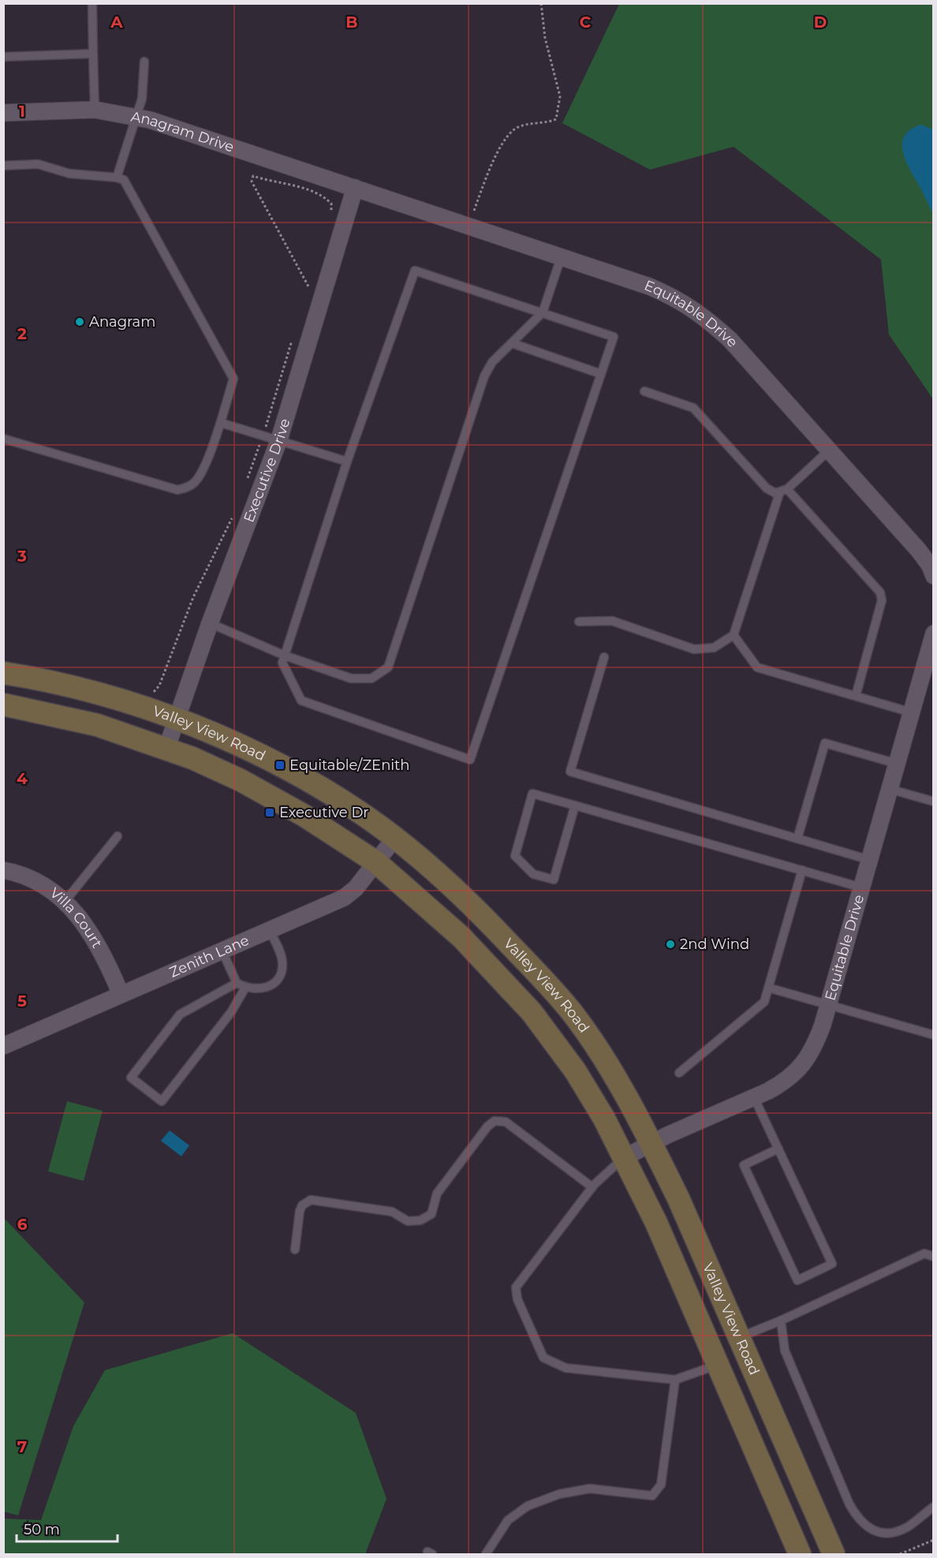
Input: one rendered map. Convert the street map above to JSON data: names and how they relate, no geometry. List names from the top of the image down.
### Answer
{
  "streets": {
    "main road": ["Valley View Road"],
    "street": [
      "Anagram Drive",
      "Equitable Drive",
      "Executive Drive",
      "Villa Court",
      "Zenith Lane"
    ]
  },
  "crossings": [
    ["Anagram Drive", "Equitable Drive"],
    ["Anagram Drive", "Executive Drive"],
    ["Equitable Drive", "Executive Drive"],
    ["Equitable Drive", "Valley View Road"],
    ["Executive Drive", "Valley View Road"],
    ["Valley View Road", "Zenith Lane"],
    ["Villa Court", "Zenith Lane"]
  ],
  "places": {
    "other": ["Anagram", "2nd Wind"],
    "transit": ["Equitable/ZEnith", "Executive Dr"]
  },
  "scale_bar": "50 m",
  "grid": {
    "columns": [
      "A",
      "B",
      "C",
      "D"
    ],
    "rows": [
      "1",
      "2",
      "3",
      "4",
      "5",
      "6",
      "7"
    ]
  }
}
